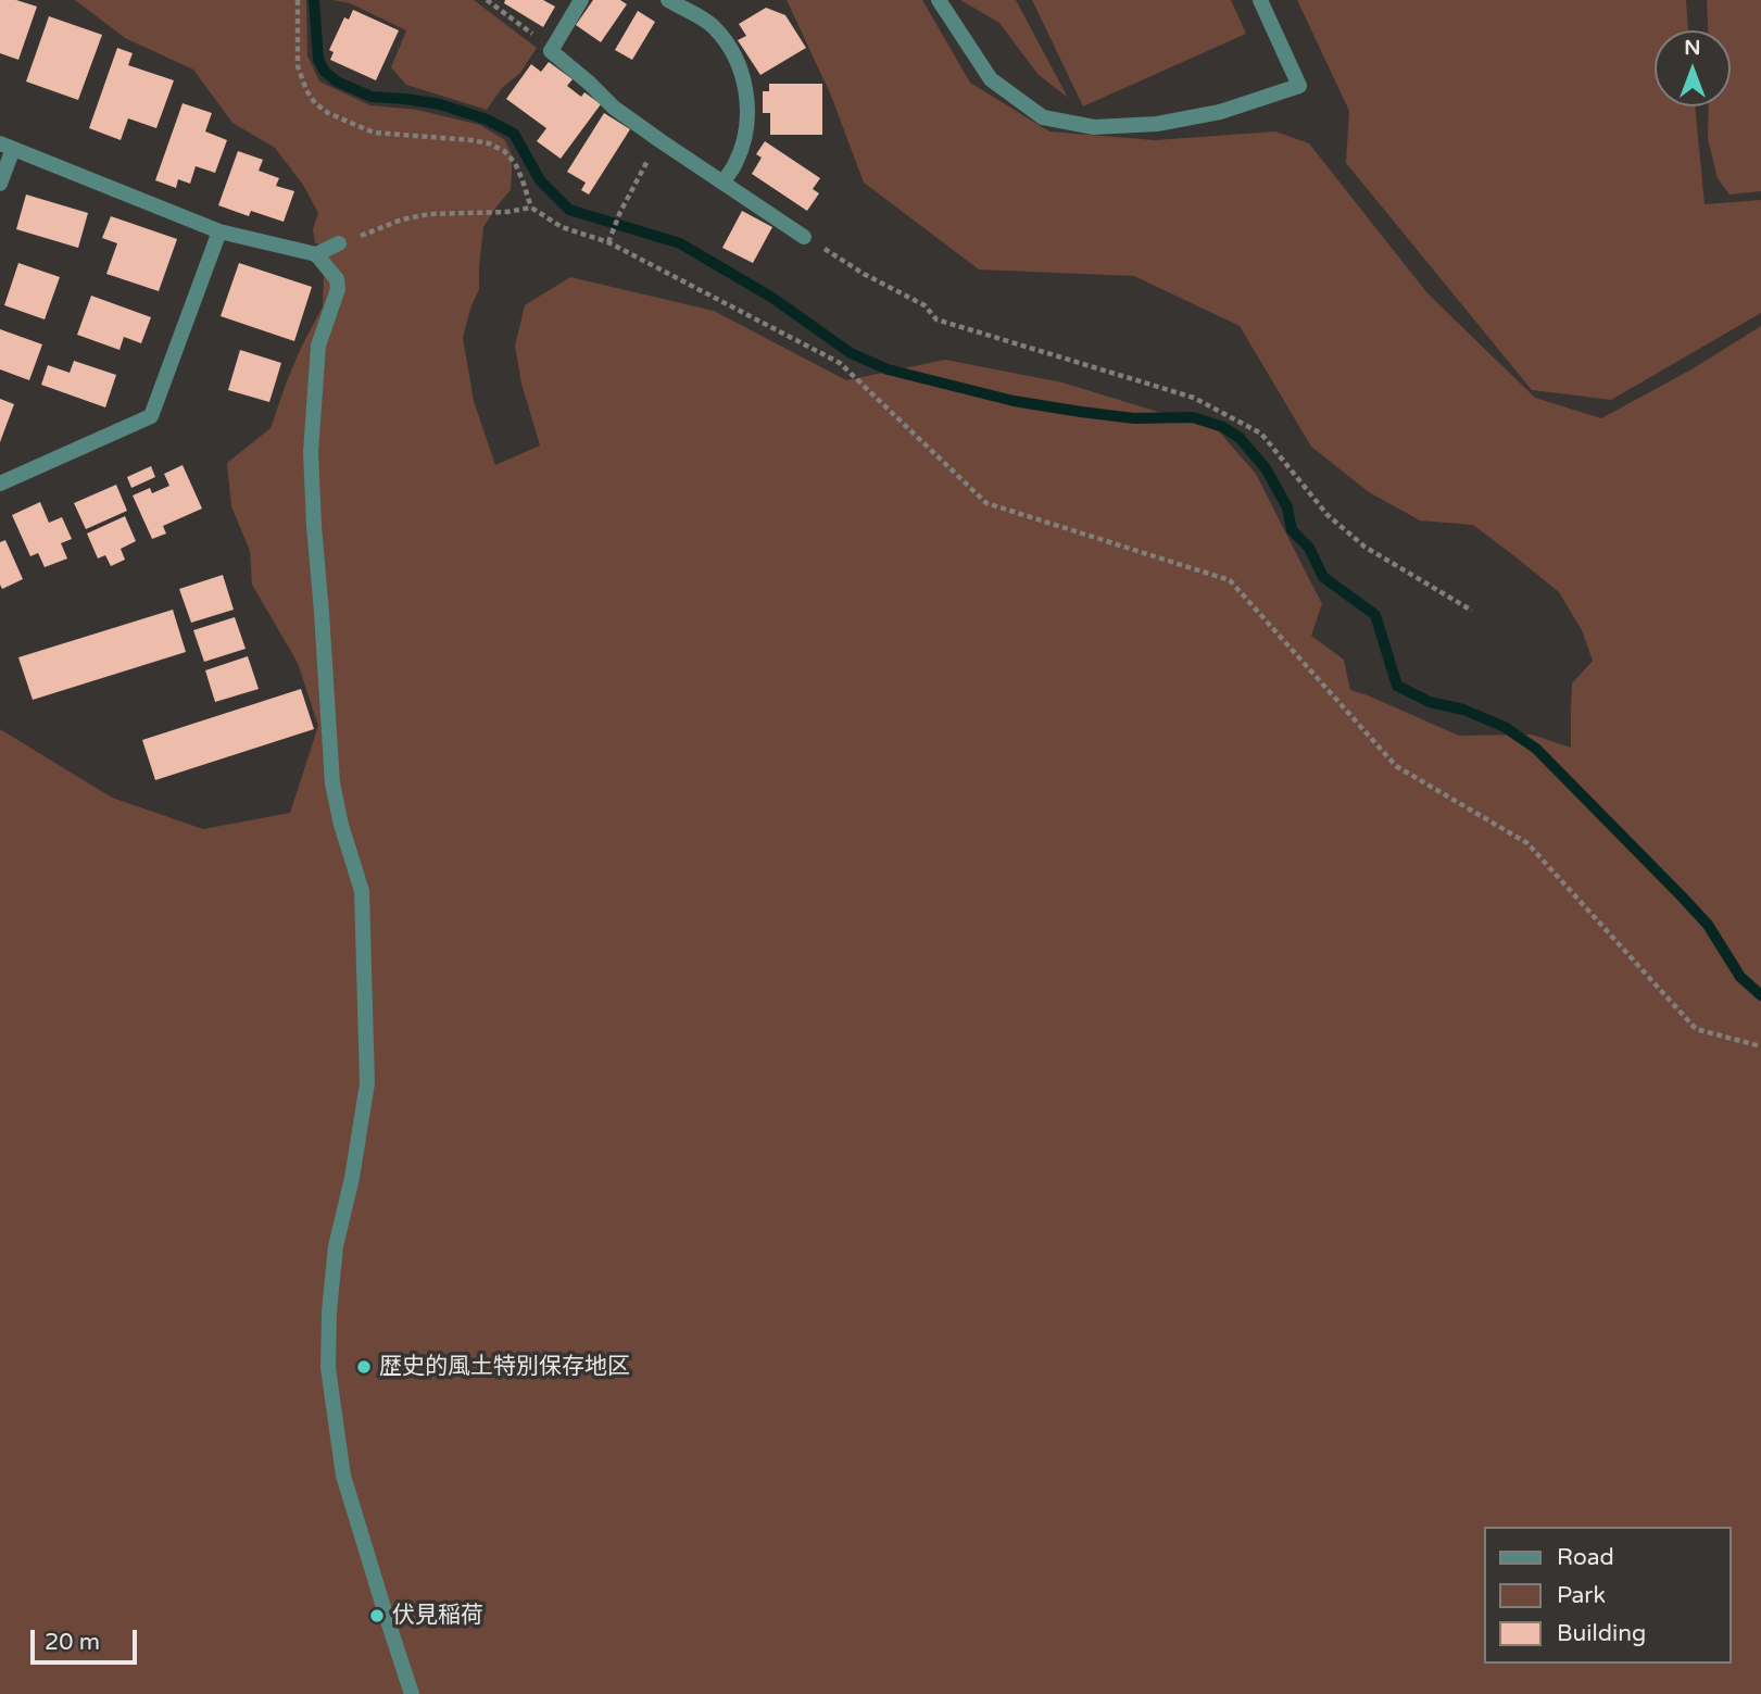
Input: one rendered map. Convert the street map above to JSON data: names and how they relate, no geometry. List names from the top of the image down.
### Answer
{
  "places": ["歴史的風土特別保存地区", "伏見稲荷"],
  "legend": ["Road", "Park", "Building"],
  "scale_bar": "20 m",
  "north": "top"
}
